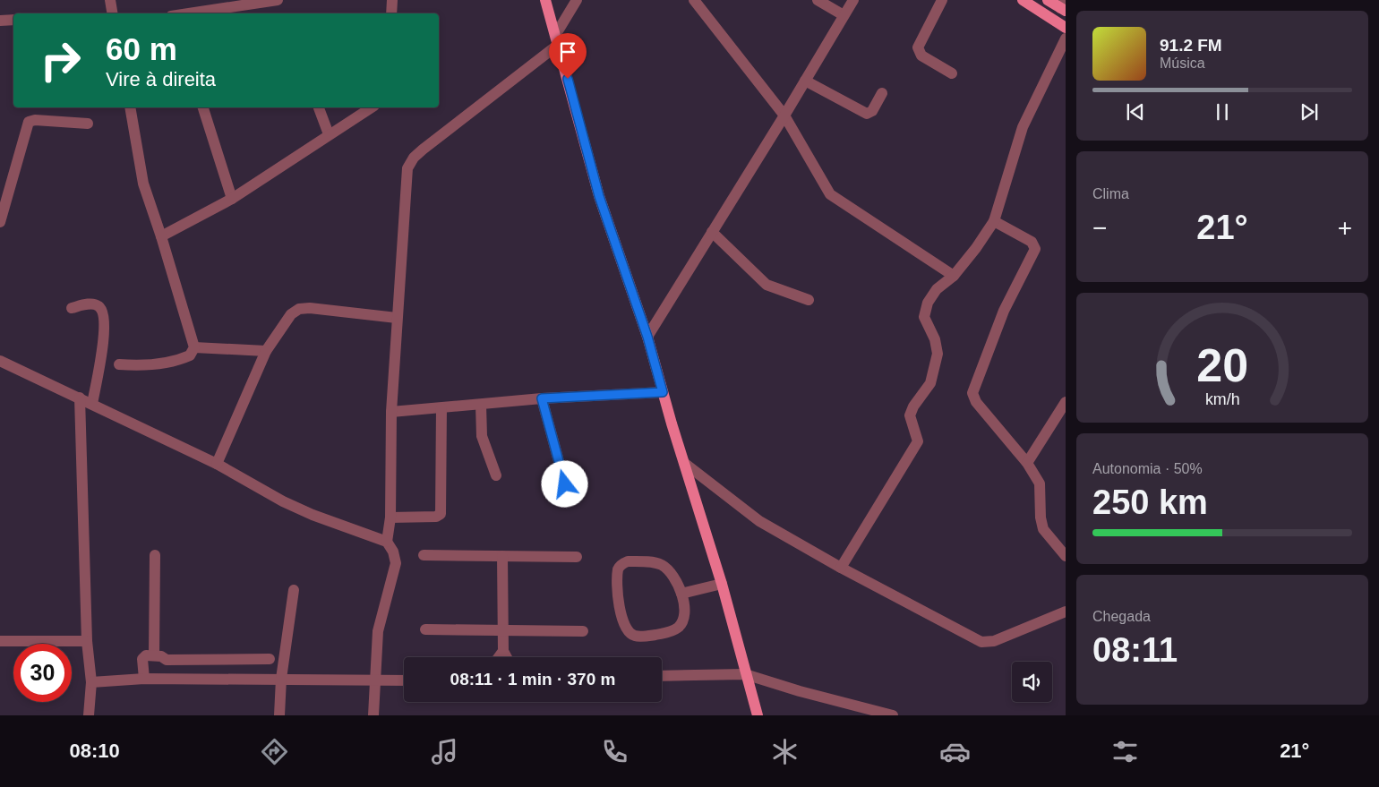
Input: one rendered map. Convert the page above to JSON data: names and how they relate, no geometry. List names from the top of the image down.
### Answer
{
  "page": {
    "turn": ["60 m", "Vire à direita"],
    "song": ["91.2 FM", "Música"],
    "tile": [
      "Clima",
      ["Autonomia · 50%", "250 km"],
      ["Chegada", "08:11"]
    ],
    "heat": ["−", "21°", "+"],
    "limit": "30",
    "trip": "08:11 · 1 min · 370 m",
    "tabs": ["08:10", "21°"],
    "gauge": ["20", "km/h"]
  }
}
